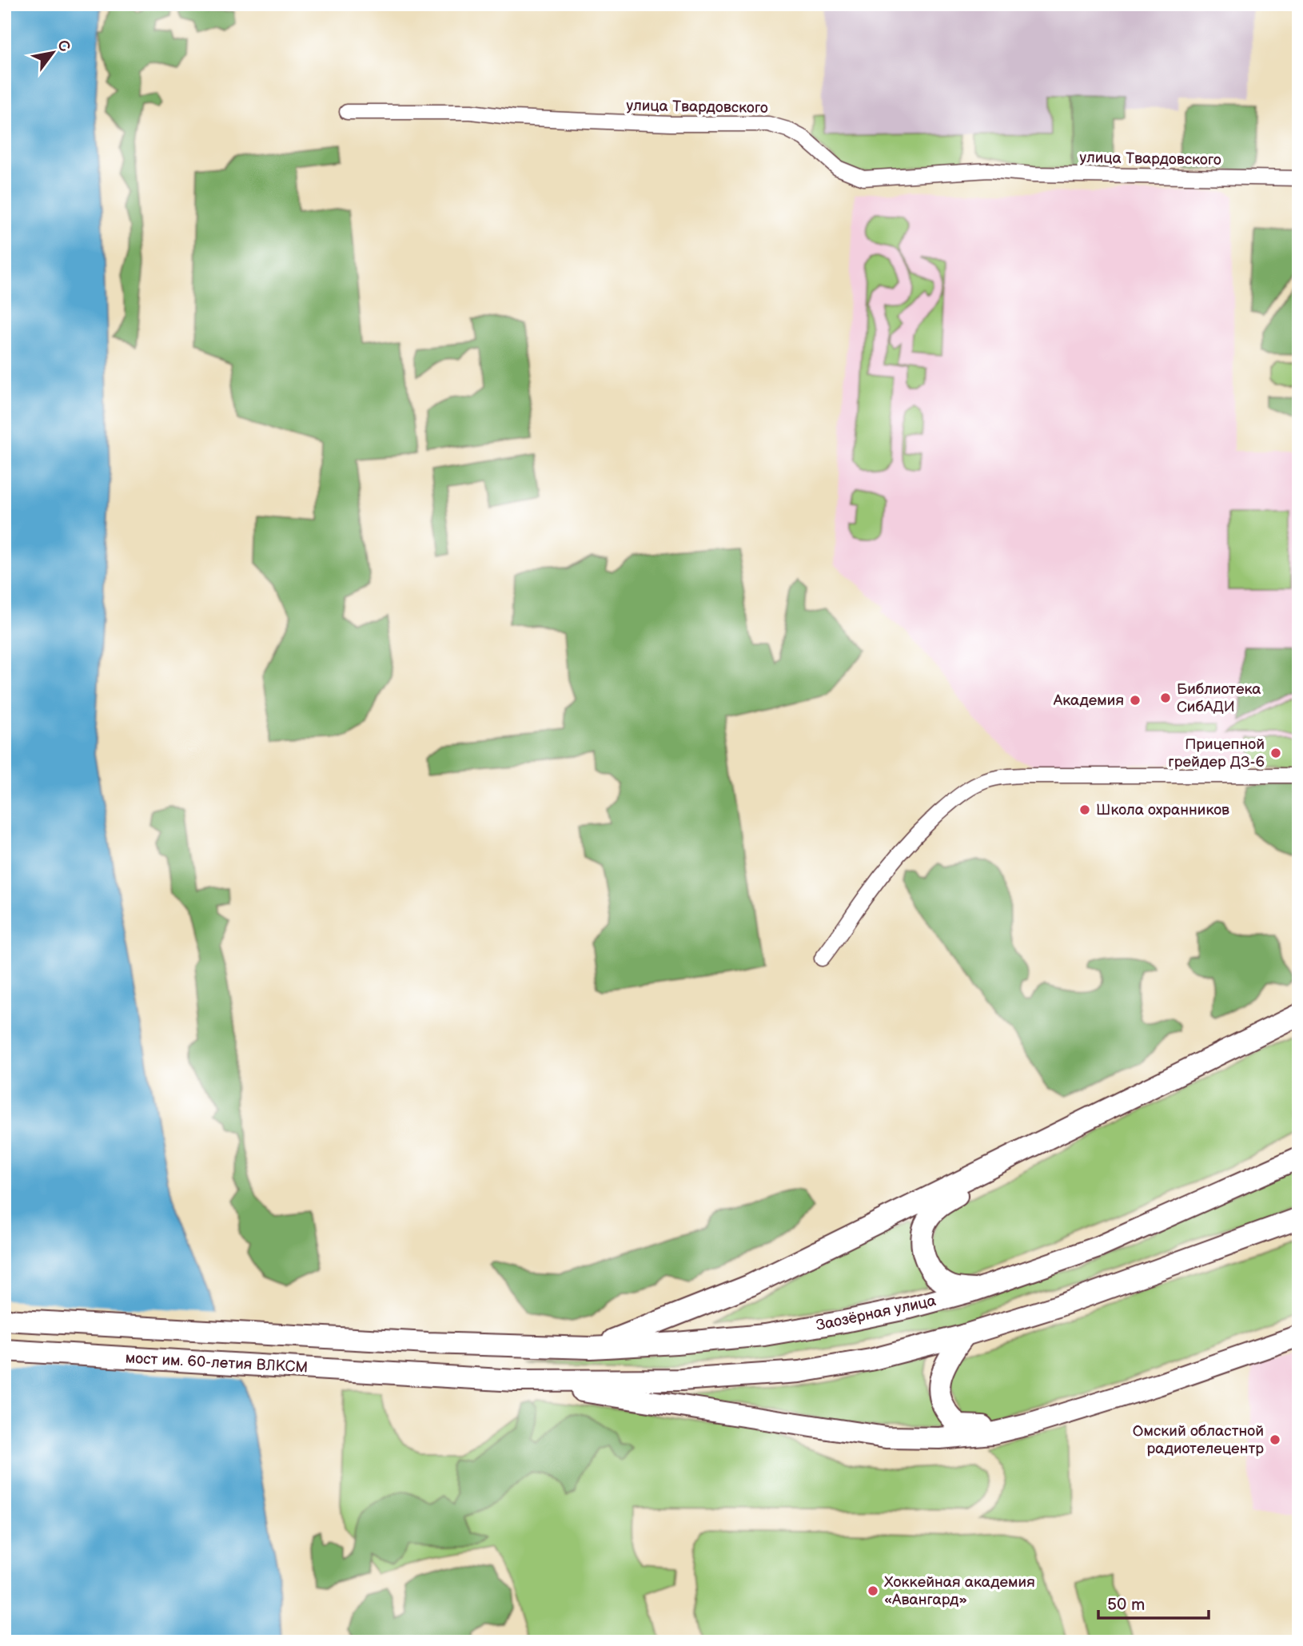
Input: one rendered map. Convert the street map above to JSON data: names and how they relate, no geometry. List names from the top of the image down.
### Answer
{
  "streets": {
    "main road": ["Заозёрная улица", "мост им. 60-летия ВЛКСМ"],
    "street": ["улица Твардовского"]
  },
  "crossings": [
    ["Заозёрная улица", "мост им. 60-летия ВЛКСМ"]
  ],
  "places": [
    "Библиотека СибАДИ",
    "Академия",
    "Прицепной грейдер ДЗ-6",
    "Школа охранников",
    "Омский областной радиотелецентр",
    "Хоккейная академия «Авангард»"
  ],
  "scale_bar": "50 m",
  "north": "top right"
}
